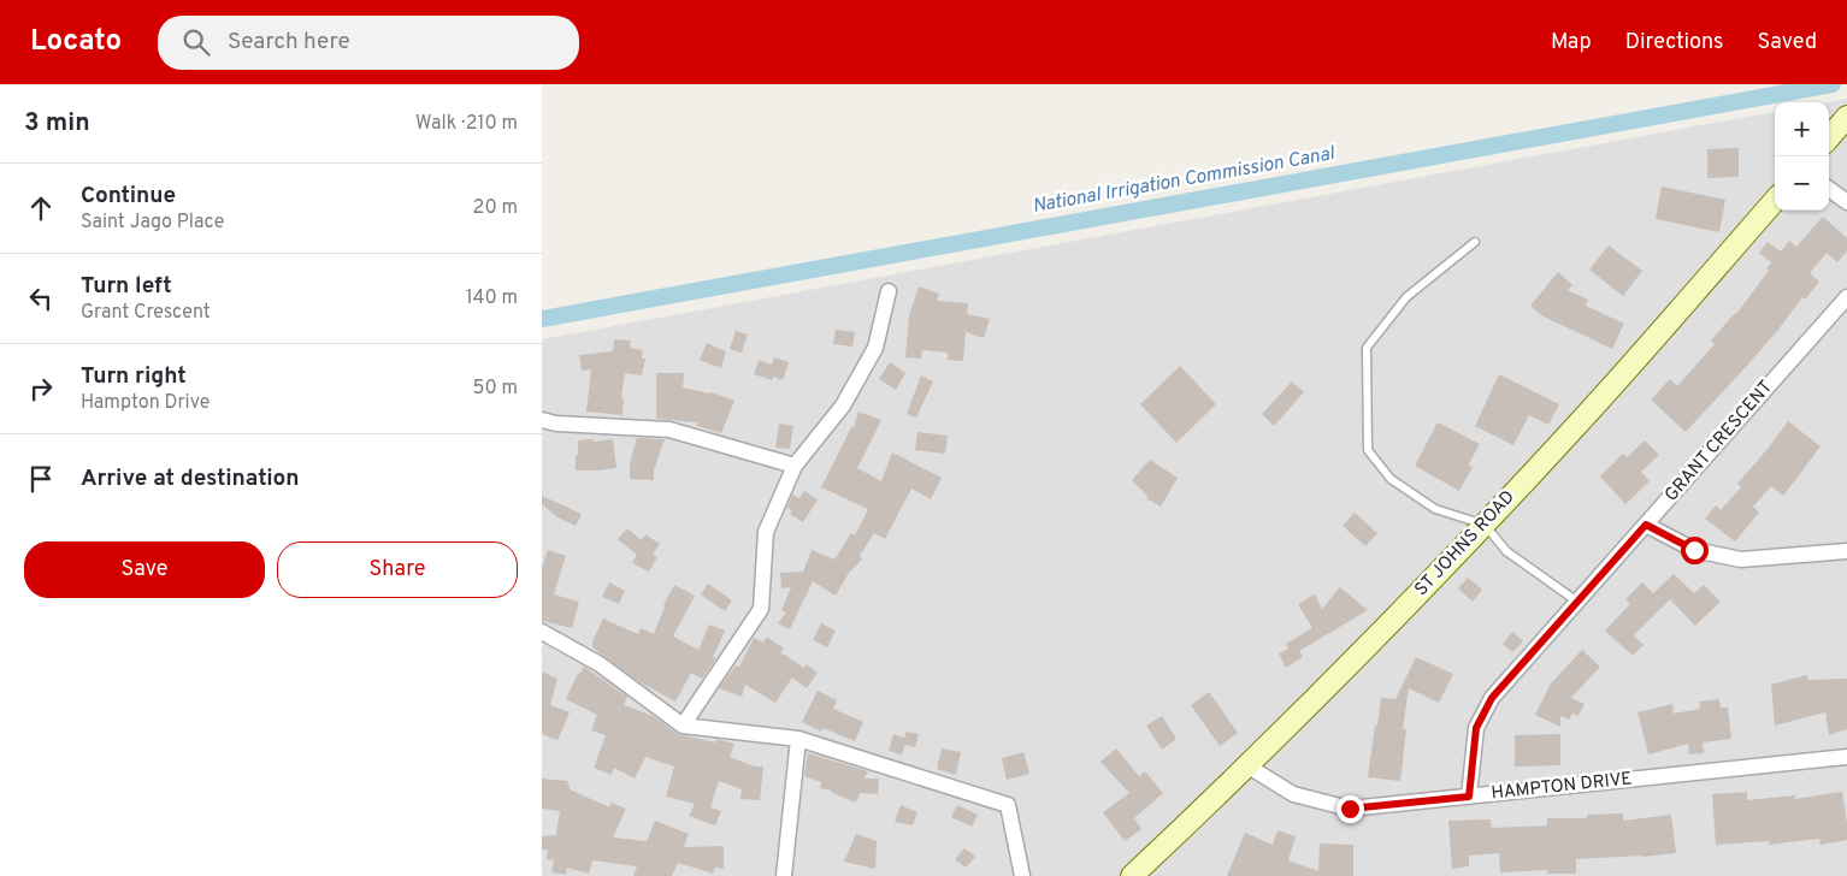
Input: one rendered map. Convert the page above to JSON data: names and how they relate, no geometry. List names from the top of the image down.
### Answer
{
  "streets": {
    "street": ["GRANT CRESCENT", "ST JOHNS ROAD", "HAMPTON DRIVE"]
  },
  "crossings": [
    ["GRANT CRESCENT", "HAMPTON DRIVE"],
    ["ST JOHNS ROAD", "HAMPTON DRIVE"]
  ],
  "water": ["National Irrigation Commission Canal"],
  "page": {
    "header": "Locato",
    "search": "Search here",
    "nav": ["Map", "Directions", "Saved"],
    "heading": ["3 min", "Walk · 210 m"],
    "map_buttons": ["+", "−"],
    "list": [
      ["Continue", "Saint Jago Place", "20 m"],
      ["Turn left", "Grant Crescent", "140 m"],
      ["Turn right", "Hampton Drive", "50 m"],
      "Arrive at destination"
    ],
    "buttons": ["Save", "Share"]
  }
}
